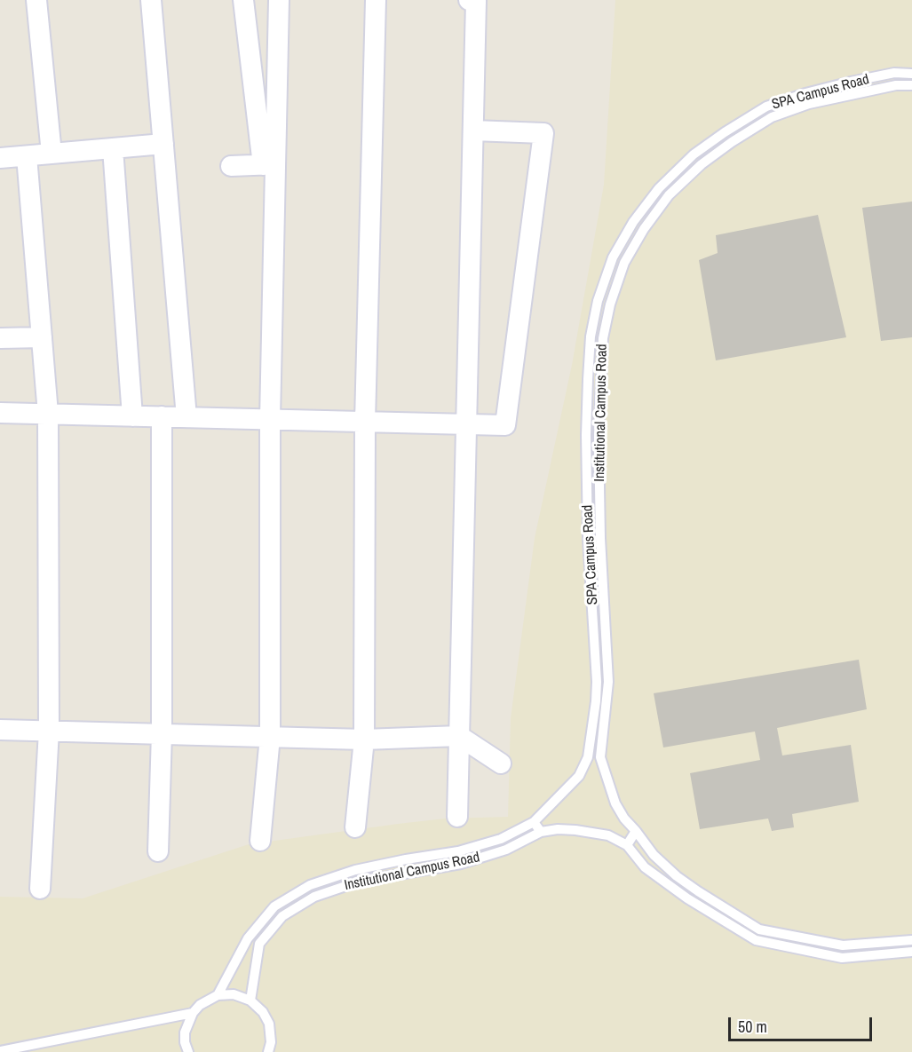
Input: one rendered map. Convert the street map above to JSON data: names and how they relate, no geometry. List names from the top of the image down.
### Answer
{
  "streets": {
    "lane": ["SPA Campus Road", "Institutional Campus Road"]
  },
  "scale_bar": "50 m"
}
